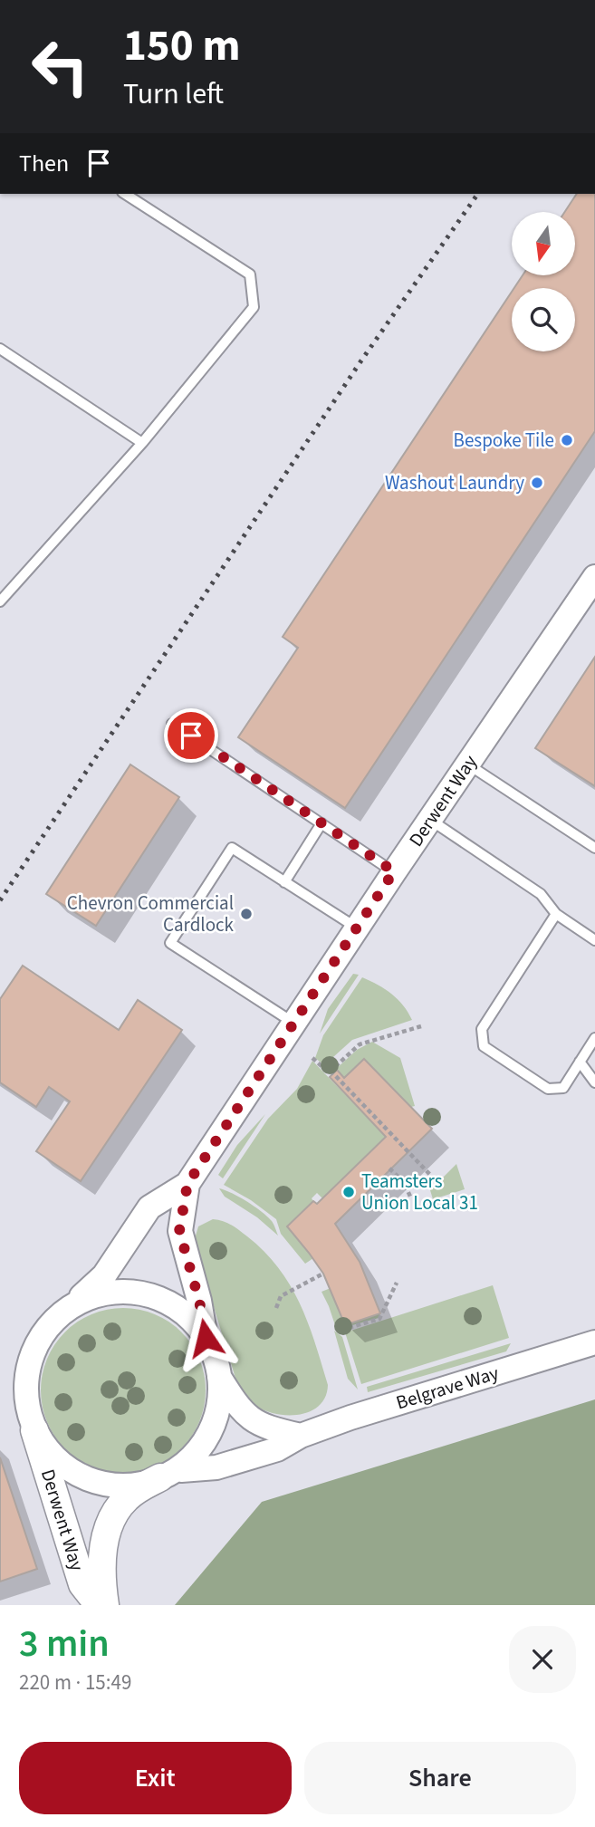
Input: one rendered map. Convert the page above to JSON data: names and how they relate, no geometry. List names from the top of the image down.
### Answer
{
  "streets": {
    "main road": ["Derwent Way"],
    "street": ["Belgrave Way"]
  },
  "crossings": [
    ["Derwent Way", "Belgrave Way"]
  ],
  "places": [
    "Bespoke Tile",
    "Washout Laundry",
    "Chevron Commercial Cardlock",
    "Teamsters Union Local 31"
  ],
  "north": "bottom",
  "page": {
    "turn": ["150 m", "Turn left"],
    "then": "Then",
    "heading": ["3 min", "220 m · 15:49"],
    "buttons": ["Exit", "Share"]
  }
}
